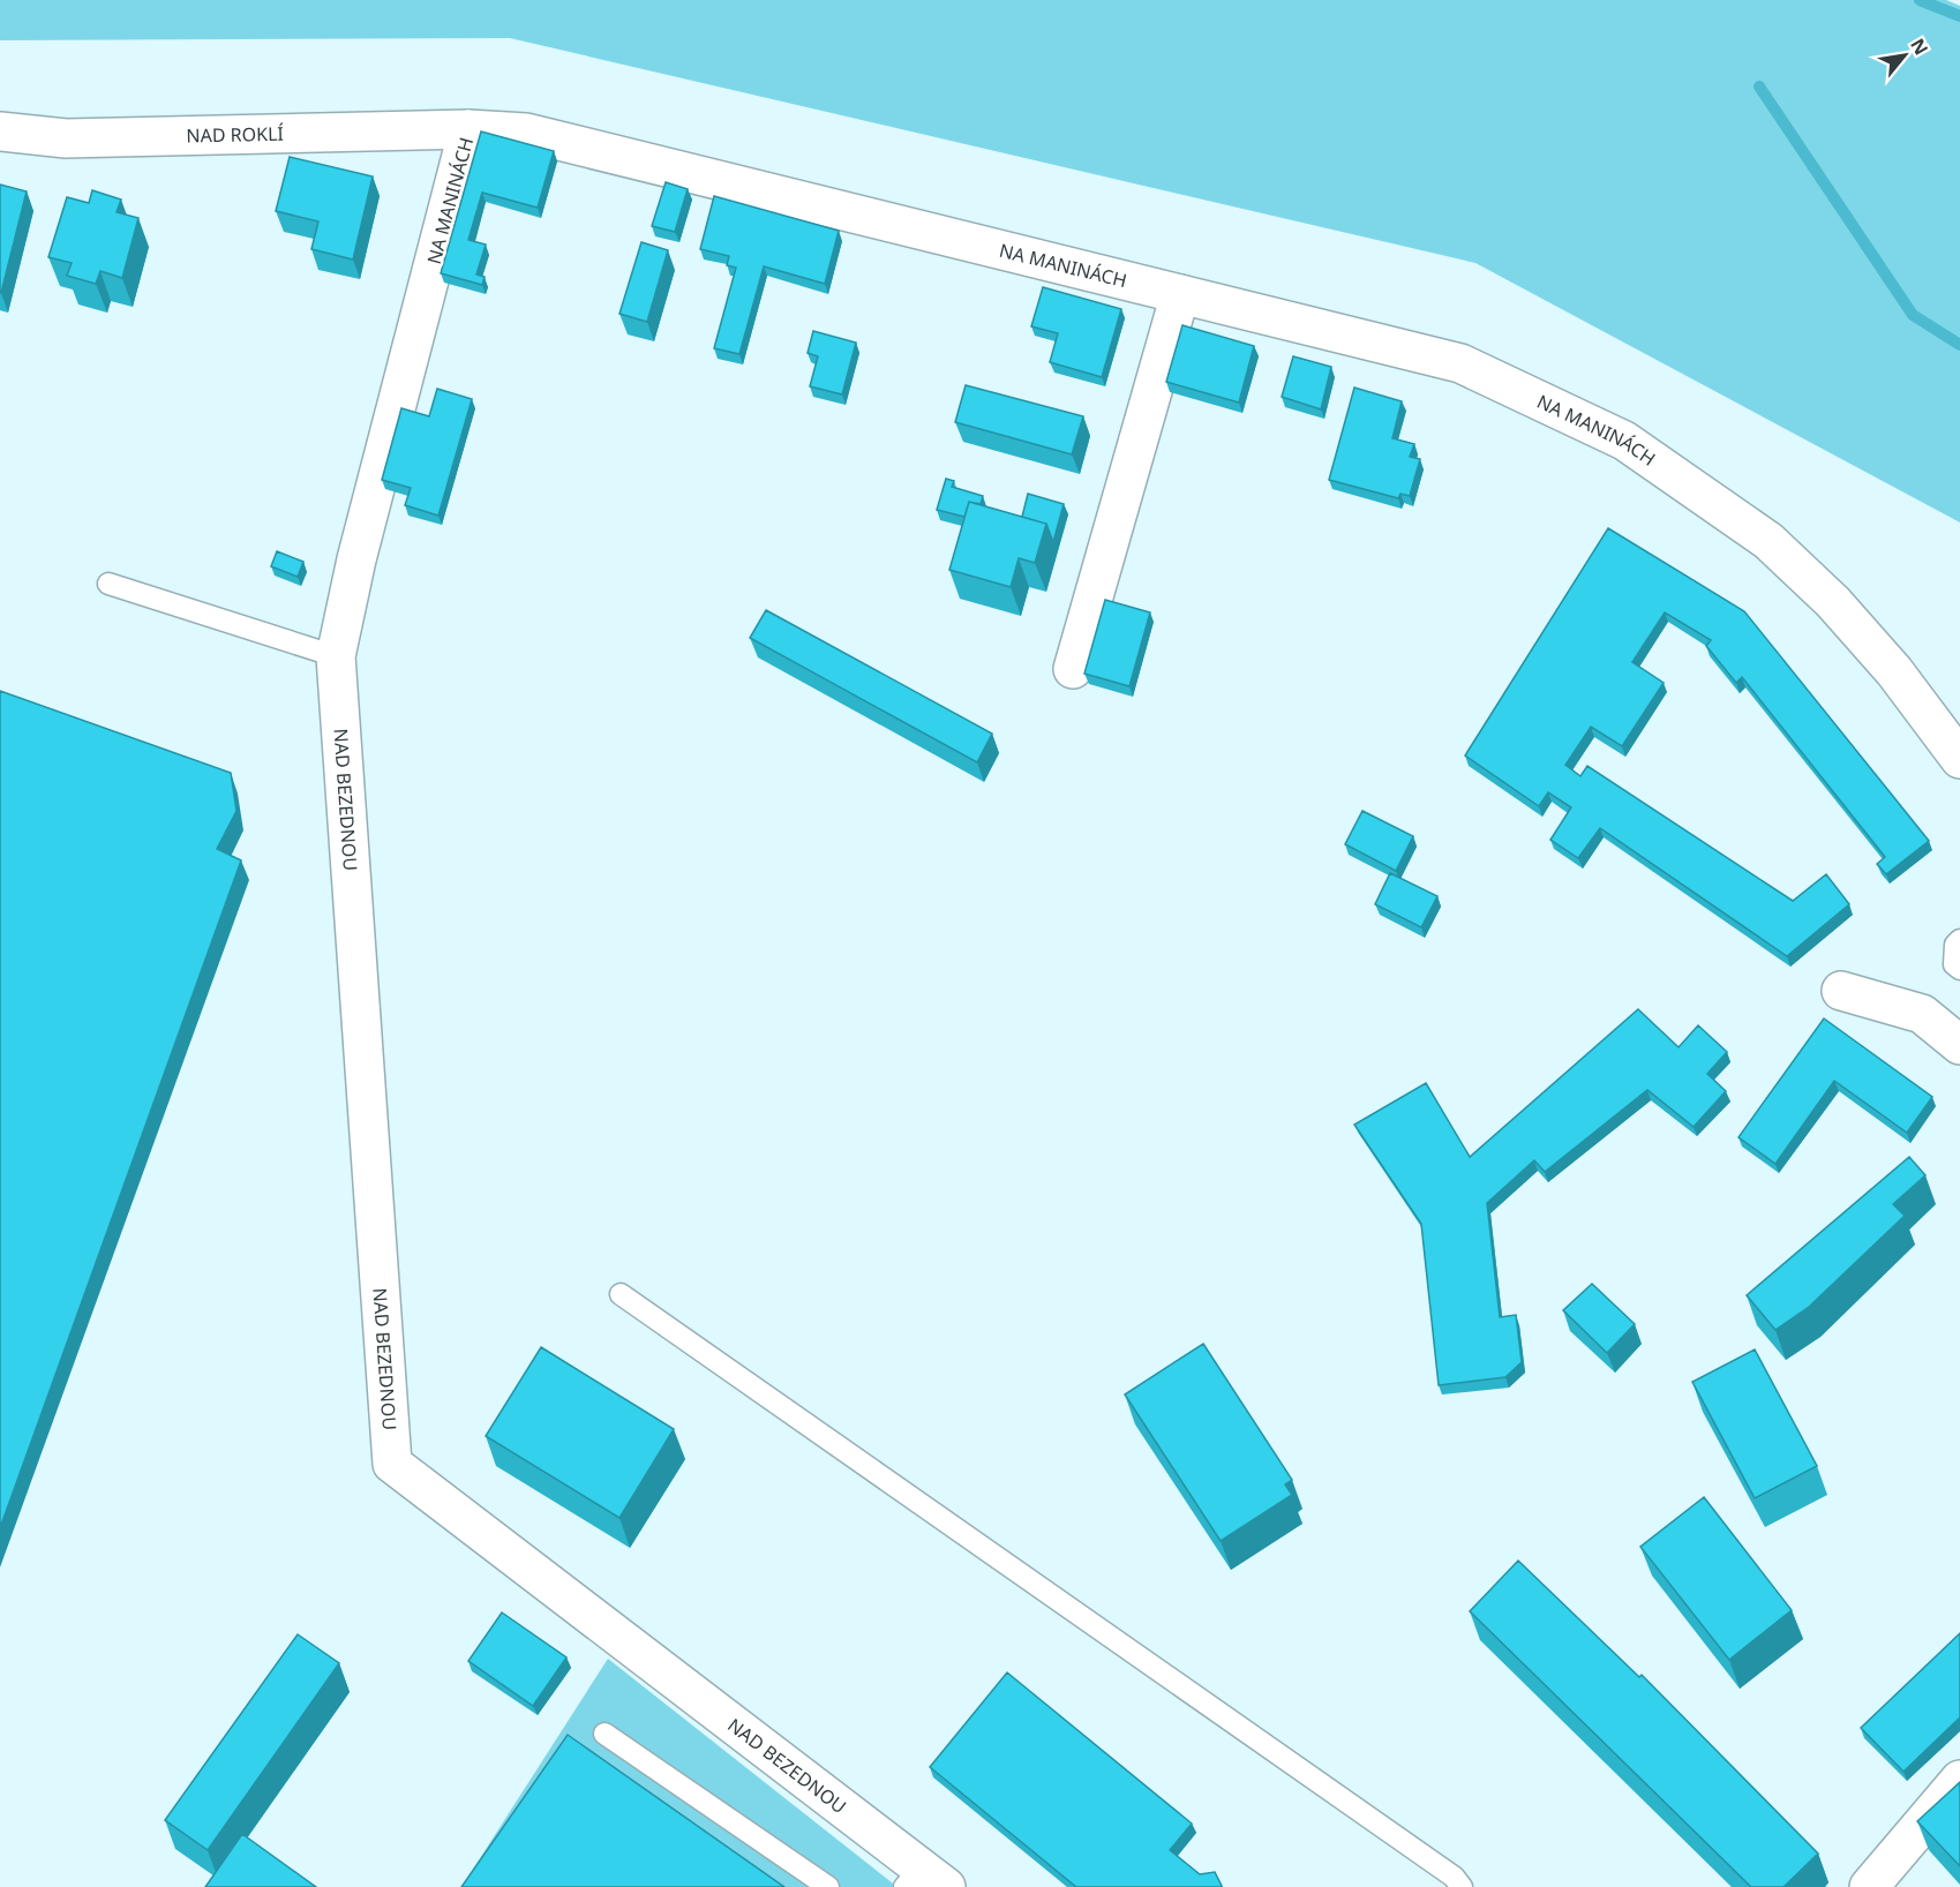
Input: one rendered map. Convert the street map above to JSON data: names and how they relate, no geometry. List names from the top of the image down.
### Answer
{
  "streets": {
    "street": ["NAD ROKLÍ", "NA MANINÁCH", "NAD BEZEDNOU"]
  },
  "crossings": [
    ["NAD ROKLÍ", "NA MANINÁCH"],
    ["NA MANINÁCH", "NAD BEZEDNOU"]
  ],
  "north": "top right"
}
